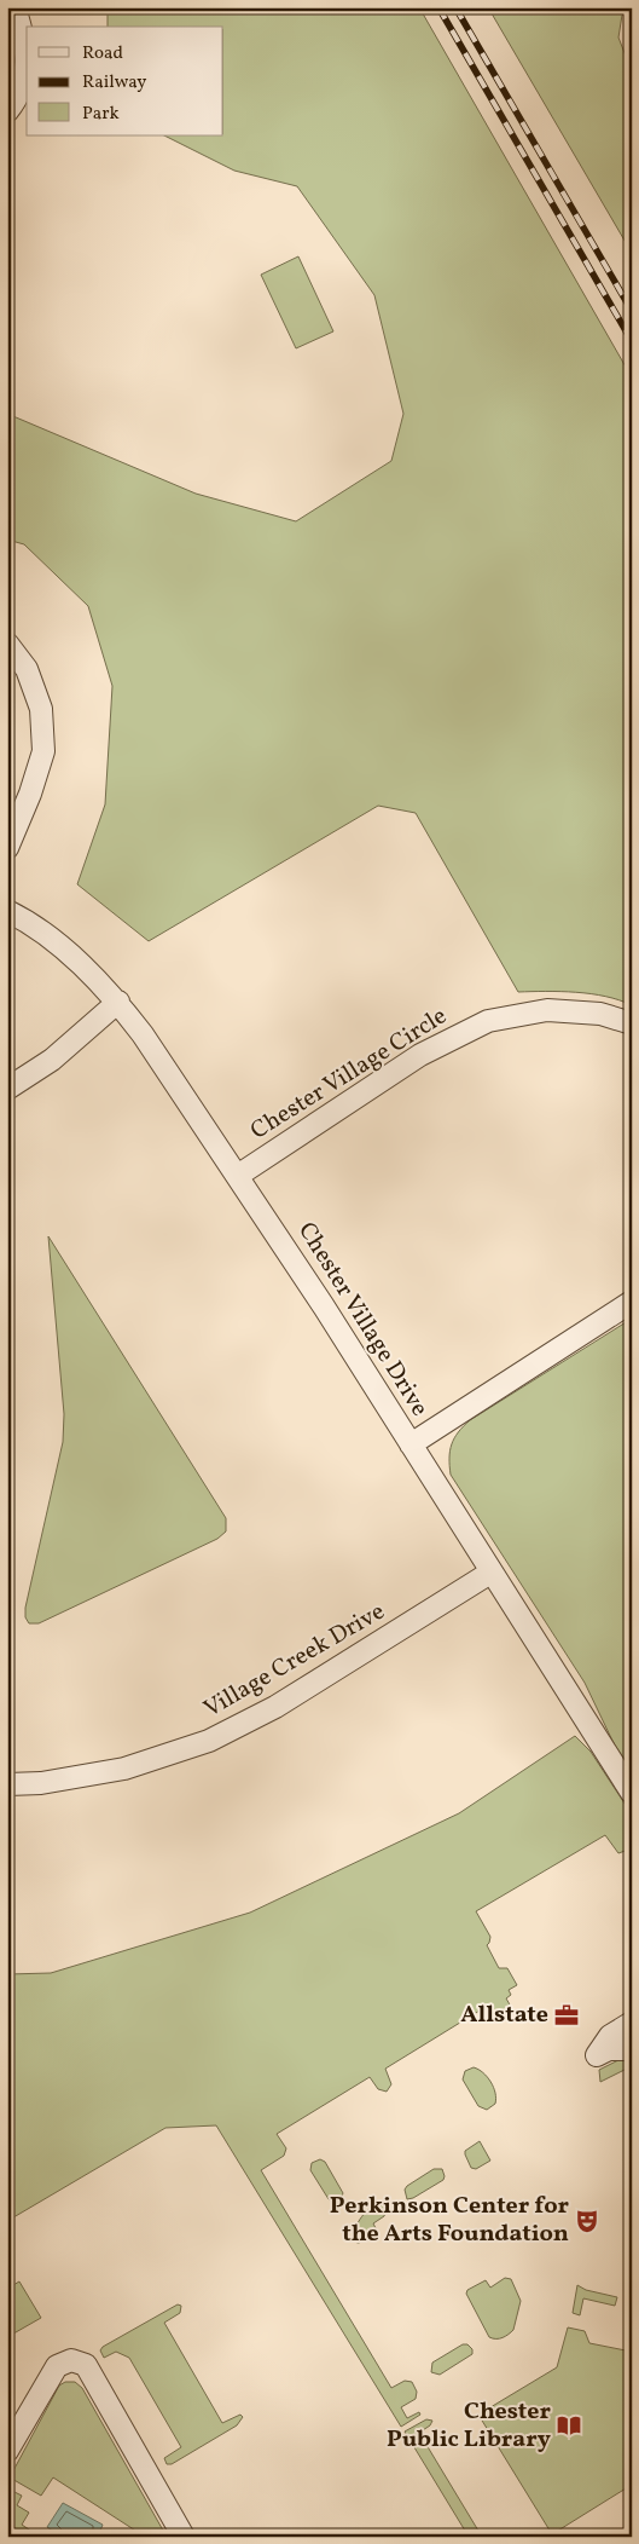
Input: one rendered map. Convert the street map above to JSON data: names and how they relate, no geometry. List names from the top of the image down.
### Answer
{
  "streets": {
    "street": ["Chester Village Circle", "Chester Village Drive", "Village Creek Drive"]
  },
  "crossings": [
    ["Chester Village Circle", "Chester Village Drive"],
    ["Chester Village Drive", "Village Creek Drive"]
  ],
  "places": {
    "office": ["Allstate"],
    "theatre": ["Perkinson Center for the Arts Foundation"],
    "library": ["Chester Public Library"]
  },
  "legend": ["Road", "Railway", "Park"]
}
